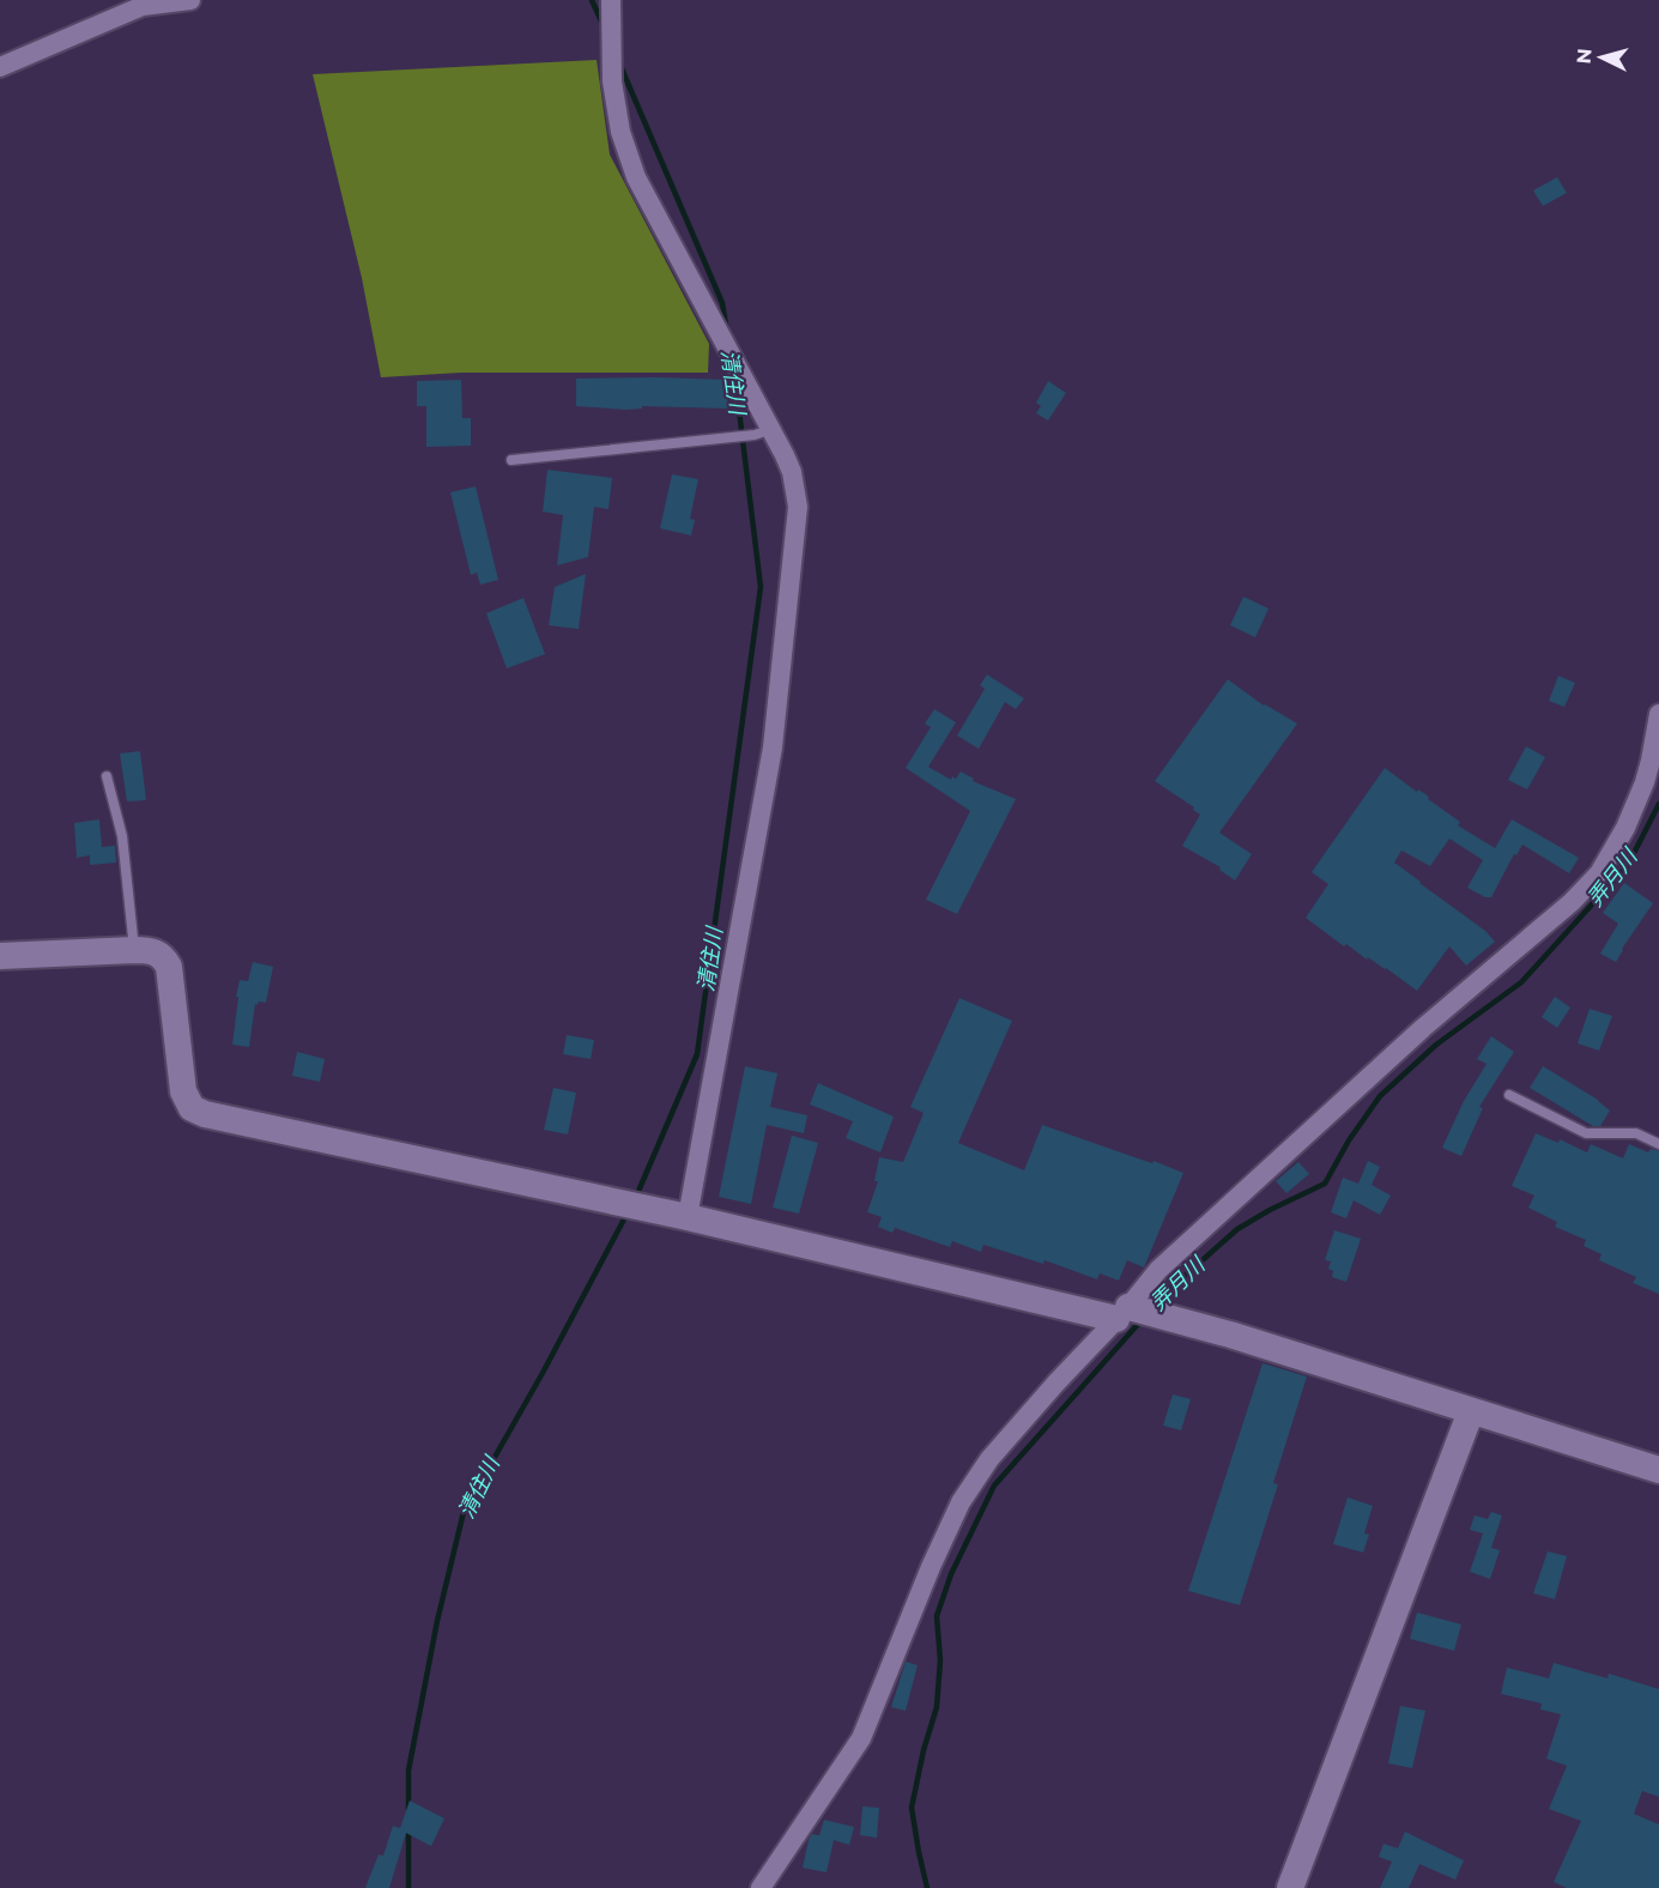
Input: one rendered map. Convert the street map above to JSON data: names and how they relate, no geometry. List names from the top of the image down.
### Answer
{
  "water": ["清住川", "弄月川"],
  "north": "left"
}
